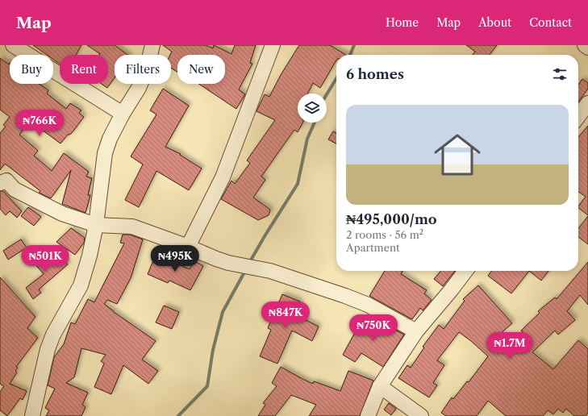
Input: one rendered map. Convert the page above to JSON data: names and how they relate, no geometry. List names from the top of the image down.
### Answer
{
  "page": {
    "header": "Map",
    "nav": [
      "Home",
      "Map",
      "About",
      "Contact"
    ],
    "chip": [
      "Buy",
      "Rent",
      "Filters",
      "New"
    ],
    "heading": "6 homes",
    "list": [
      {
        "name": "₦495,000/mo",
        "note": "2 rooms · 56 m² · Apartment"
      }
    ],
    "price": [
      "₦766K",
      "₦501K",
      "₦495K",
      "₦847K",
      "₦750K",
      "₦1.7M"
    ]
  }
}
